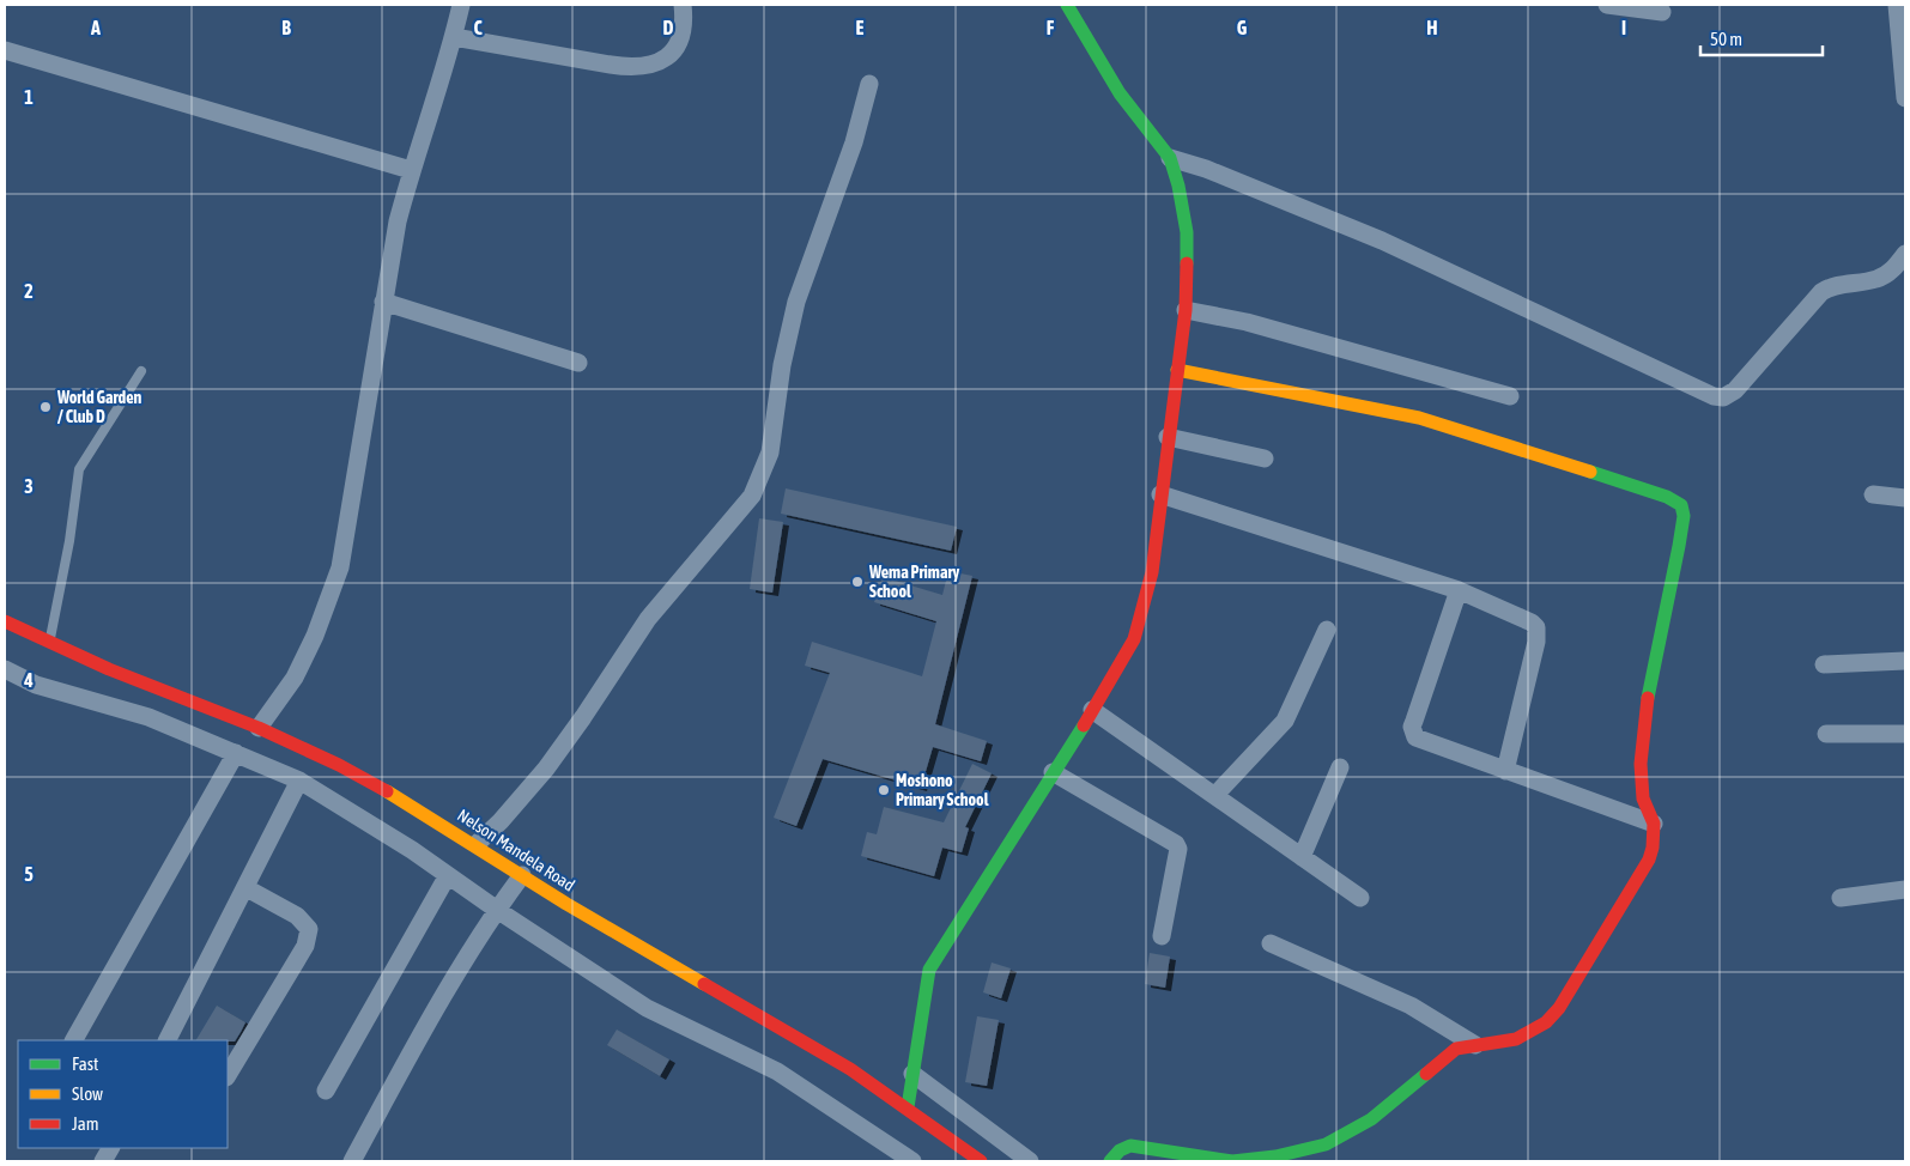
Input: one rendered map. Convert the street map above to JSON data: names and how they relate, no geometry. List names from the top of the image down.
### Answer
{
  "streets": {
    "street": ["Nelson Mandela Road"]
  },
  "places": ["World Garden / Club D", "Wema Primary School", "Moshono Primary School"],
  "legend": ["Fast", "Slow", "Jam"],
  "scale_bar": "50 m",
  "grid": {
    "columns": [
      "A",
      "B",
      "C",
      "D",
      "E",
      "F",
      "G",
      "H",
      "I"
    ],
    "rows": [
      "1",
      "2",
      "3",
      "4",
      "5"
    ]
  }
}
